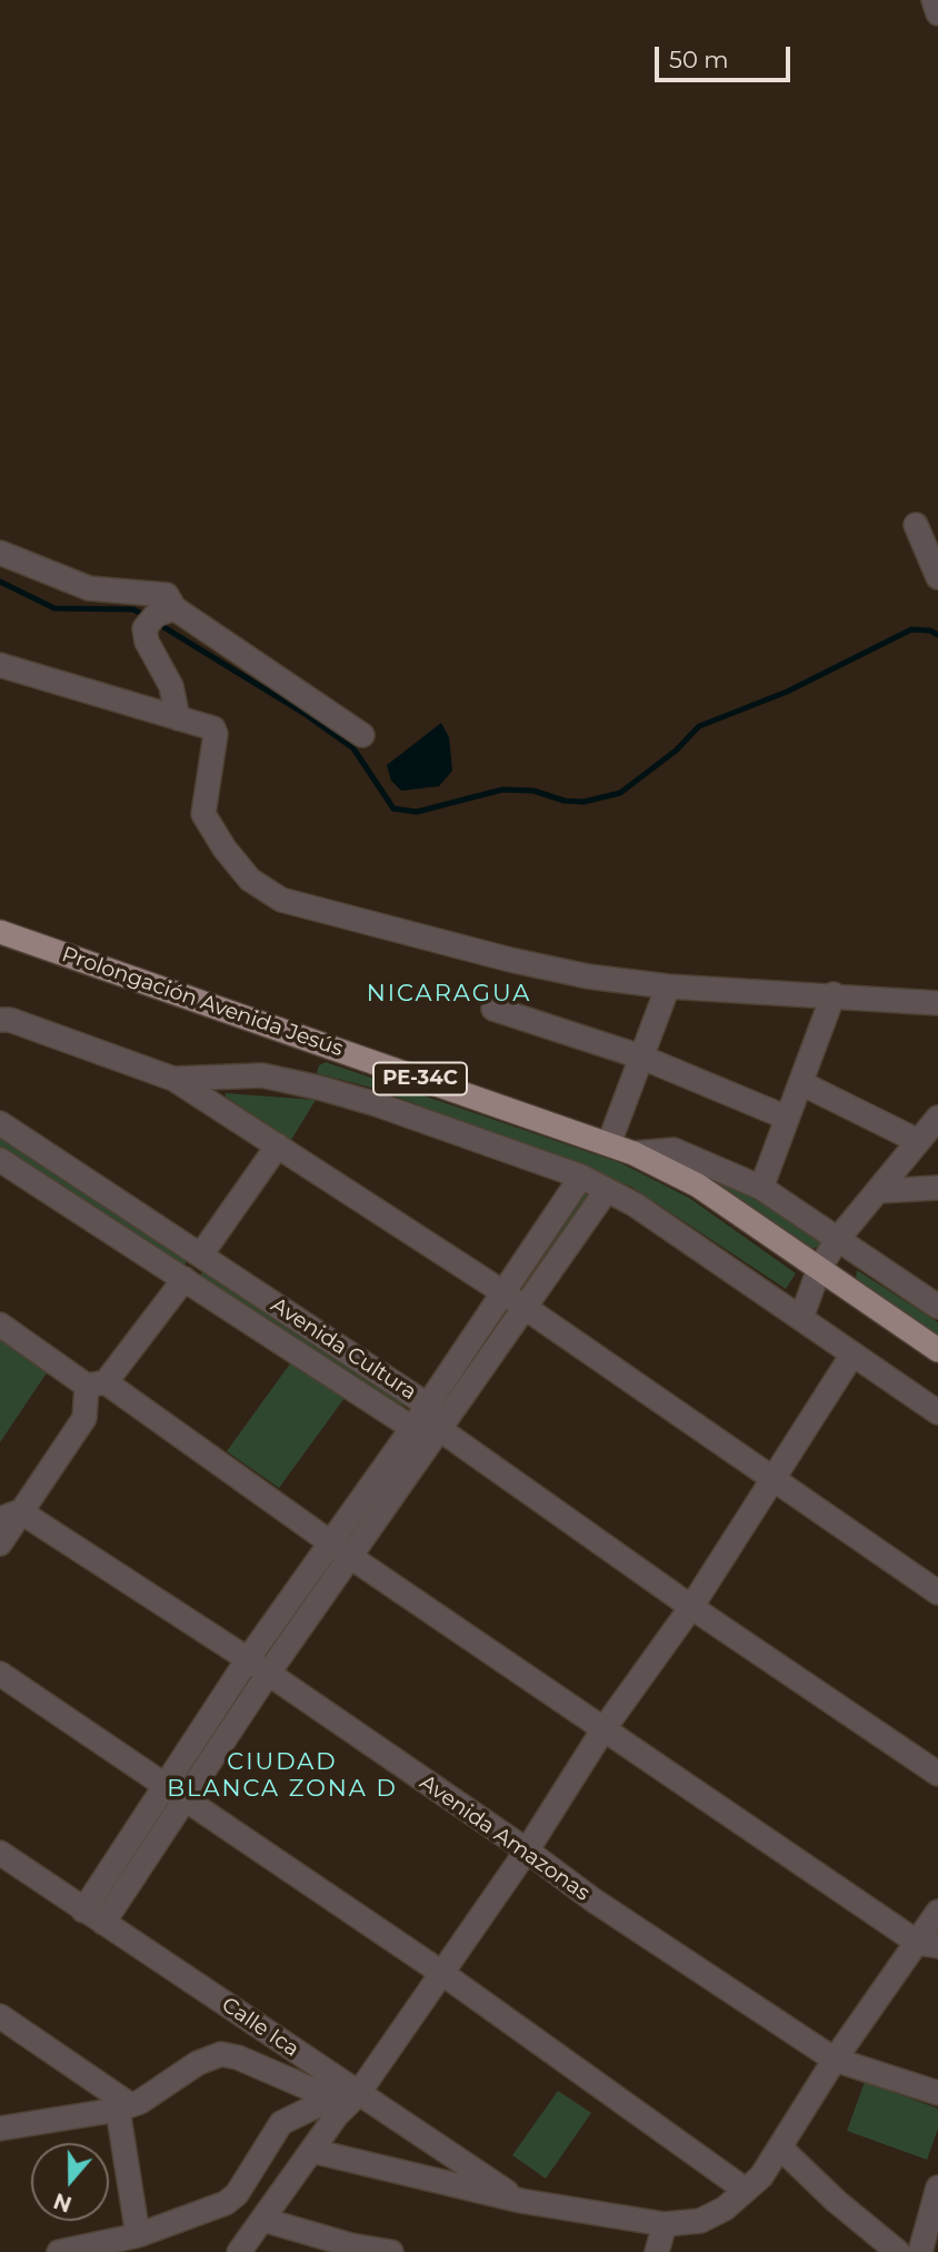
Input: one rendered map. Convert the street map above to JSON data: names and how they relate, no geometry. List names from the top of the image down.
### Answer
{
  "streets": {
    "main road": ["Prolongación Avenida Jesús", "PE-34C"],
    "street": ["Avenida Cultura", "Avenida Amazonas", "Calle Ica"]
  },
  "districts": ["NICARAGUA", "CIUDAD BLANCA ZONA D"],
  "scale_bar": "50 m",
  "north": "bottom"
}
